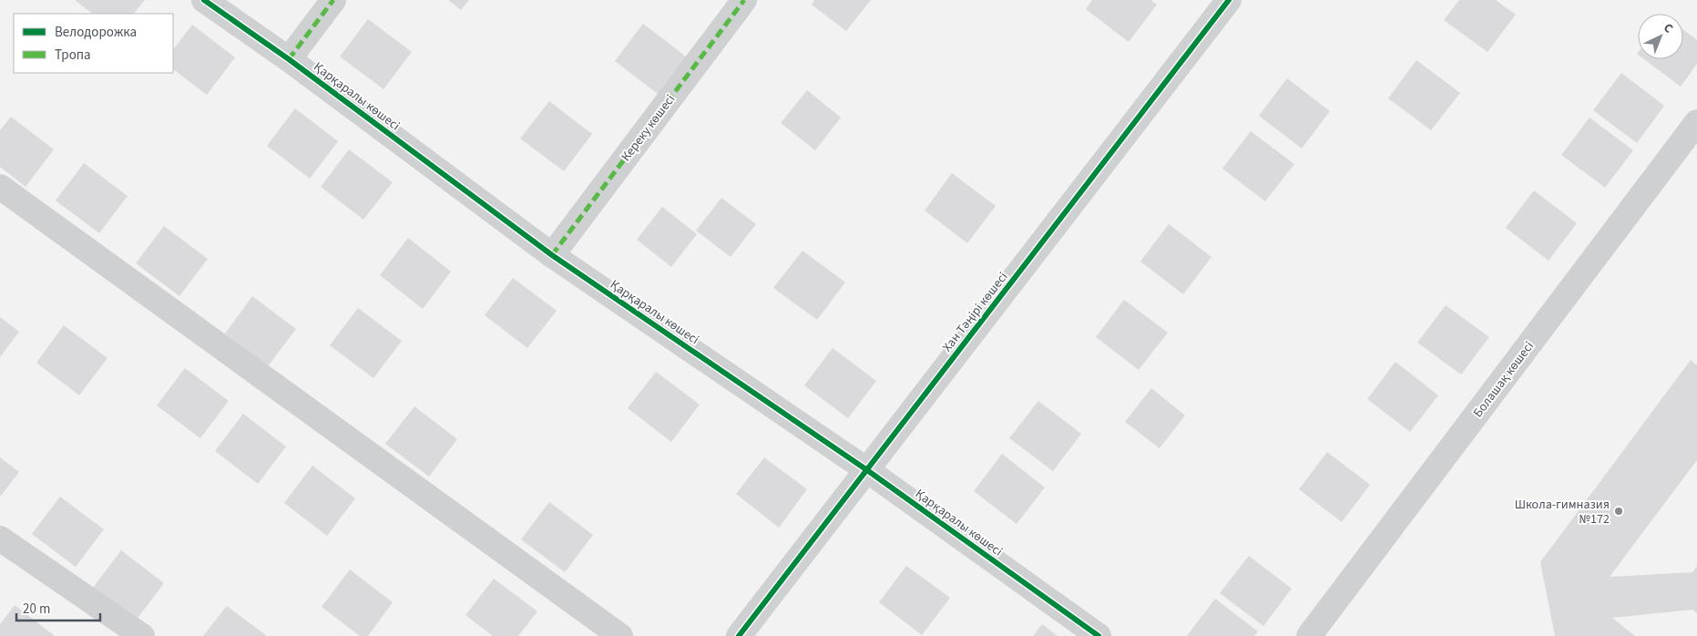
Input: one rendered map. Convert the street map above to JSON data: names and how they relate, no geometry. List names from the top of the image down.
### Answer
{
  "streets": {
    "street": [
      "Қарқаралы көшесі",
      "Кереку көшесі",
      "Хан Тәңірі көшесі",
      "Болашақ көшесі"
    ]
  },
  "crossings": [
    ["Қарқаралы көшесі", "Кереку көшесі"],
    ["Қарқаралы көшесі", "Хан Тәңірі көшесі"]
  ],
  "places": ["Школа-гимназия №172"],
  "legend": ["Велодорожка", "Тропа"],
  "scale_bar": "20 m",
  "north": "top right"
}
